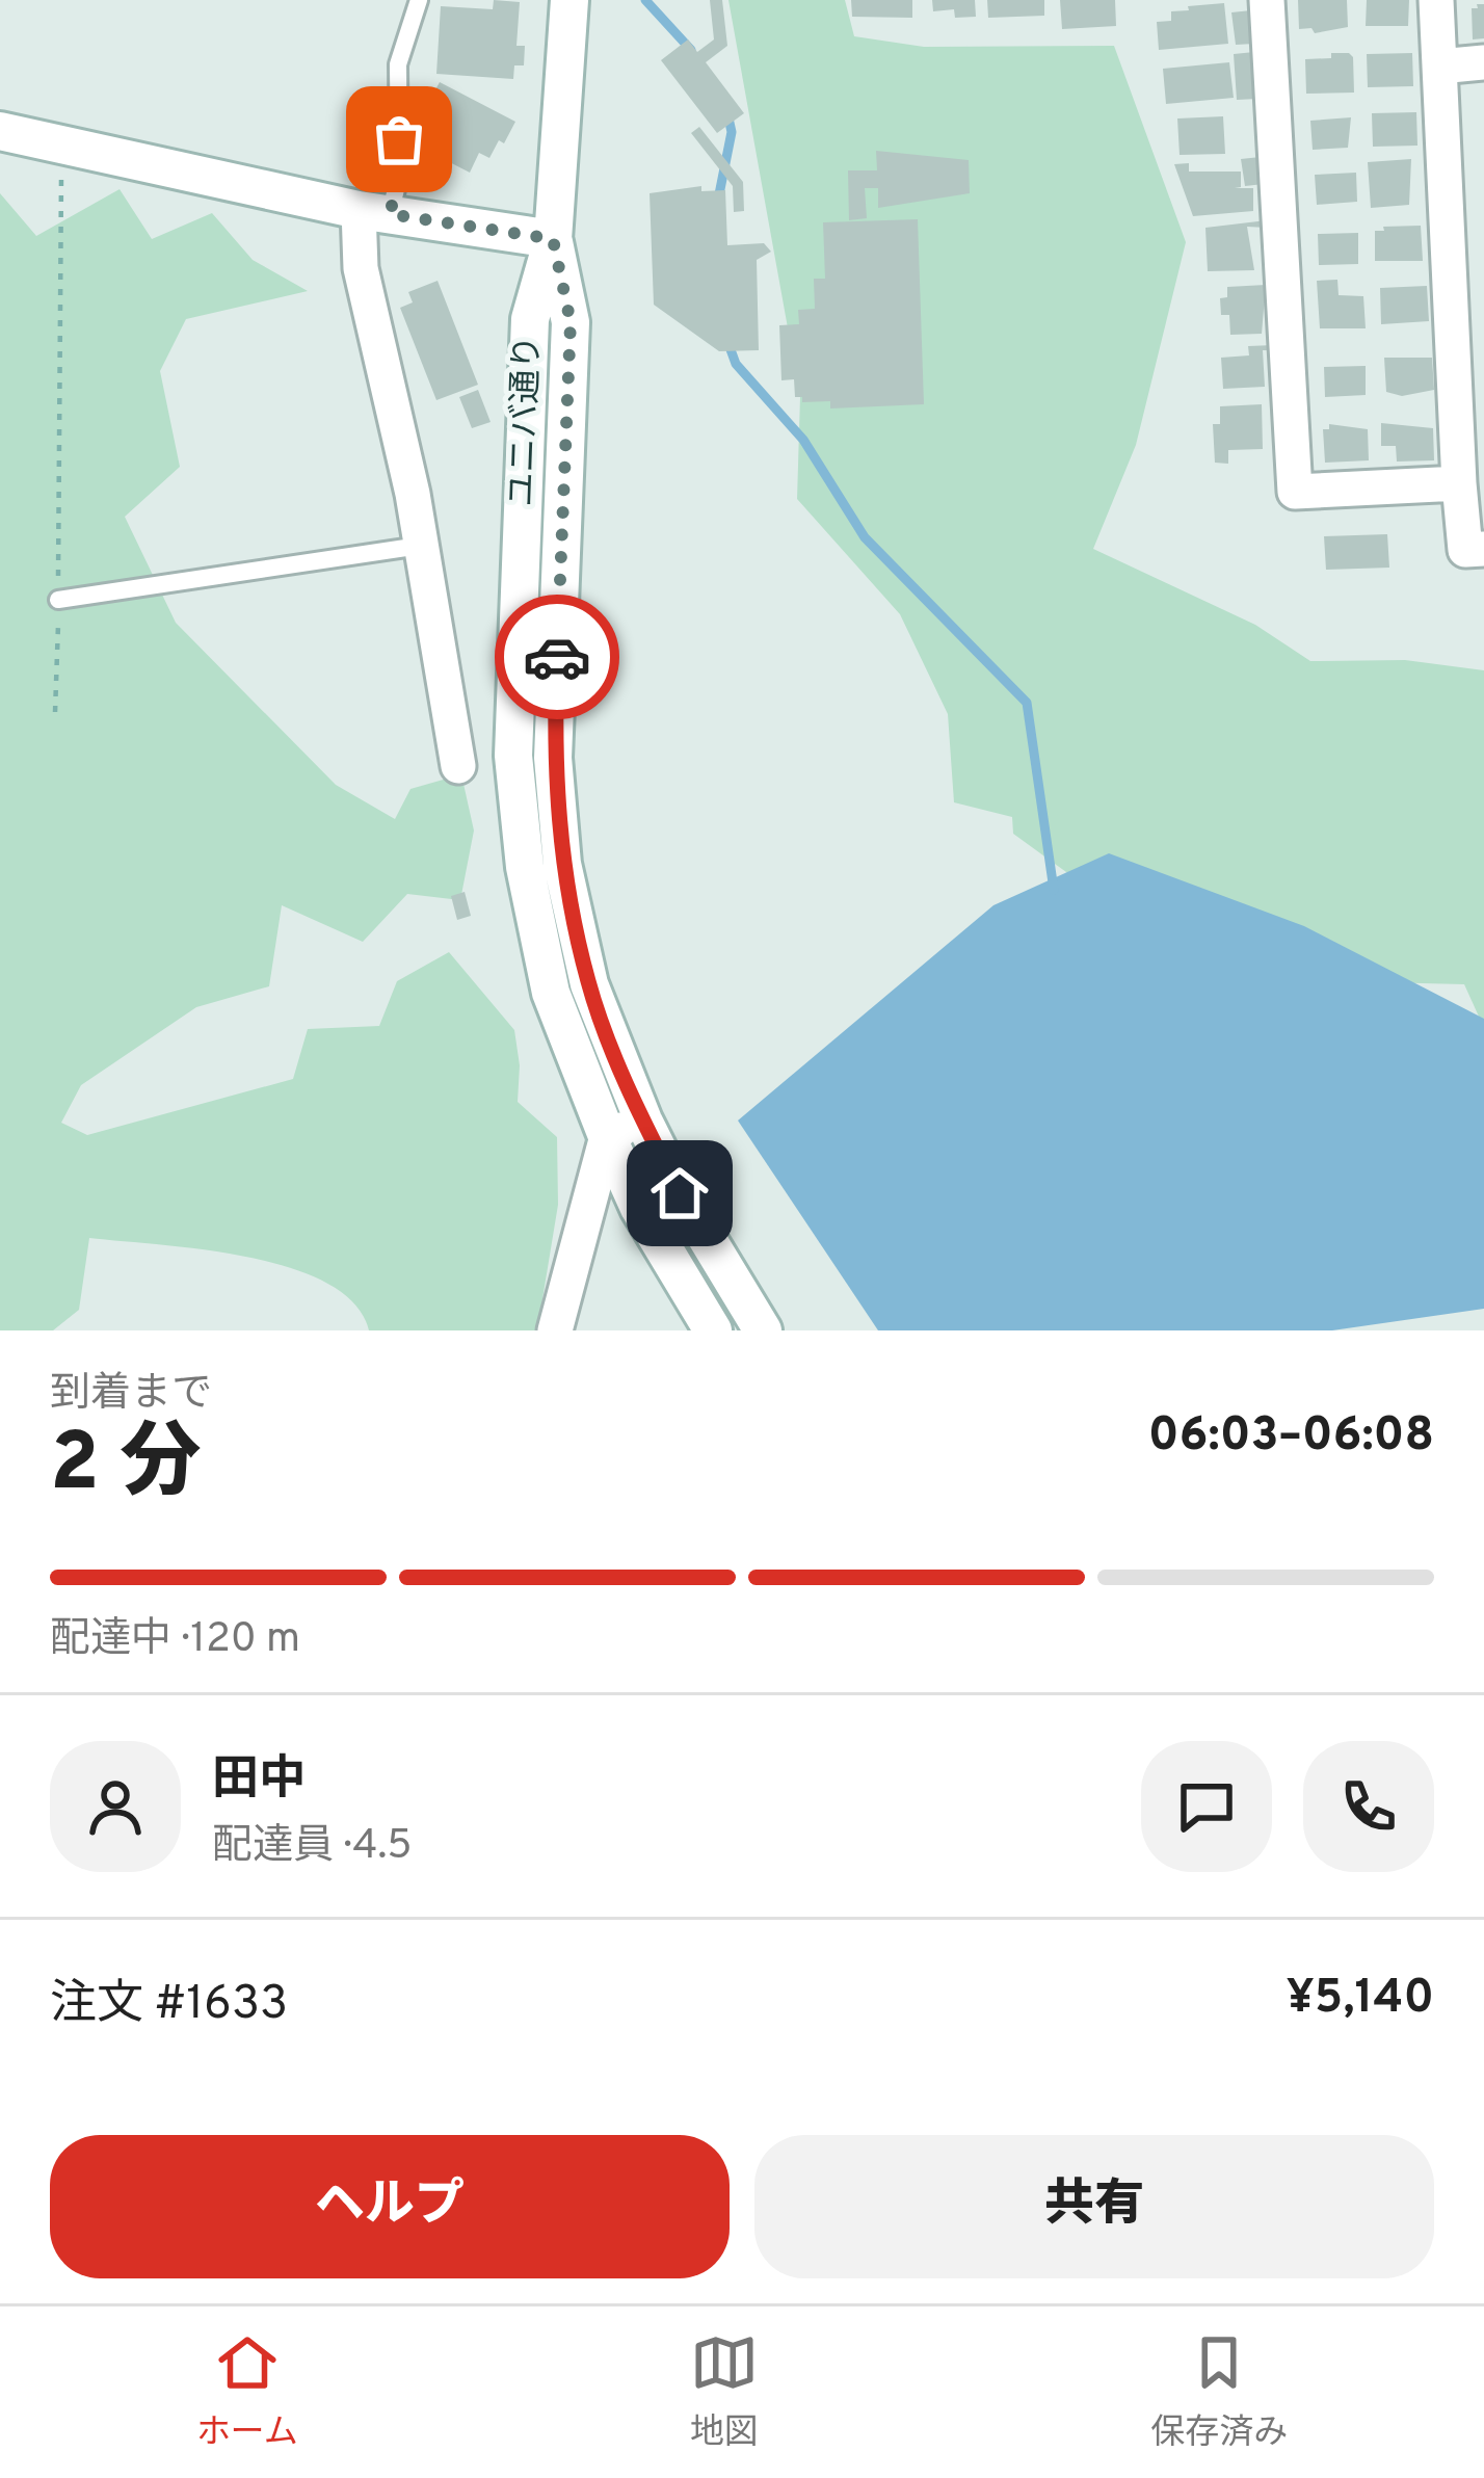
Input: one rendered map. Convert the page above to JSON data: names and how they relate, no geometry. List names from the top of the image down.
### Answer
{
  "streets": {
    "street": ["ユニバ通り"]
  },
  "page": {
    "heading": ["2 分", "到着まで", "06:03–06:08"],
    "panel": [
      "田中",
      "配達員 · 4.5",
      "注文 #1633",
      "¥5,140"
    ],
    "bar": "配達中 · 120 m",
    "buttons": ["ヘルプ", "共有"],
    "tabs": ["ホーム", "地図", "保存済み"]
  }
}
